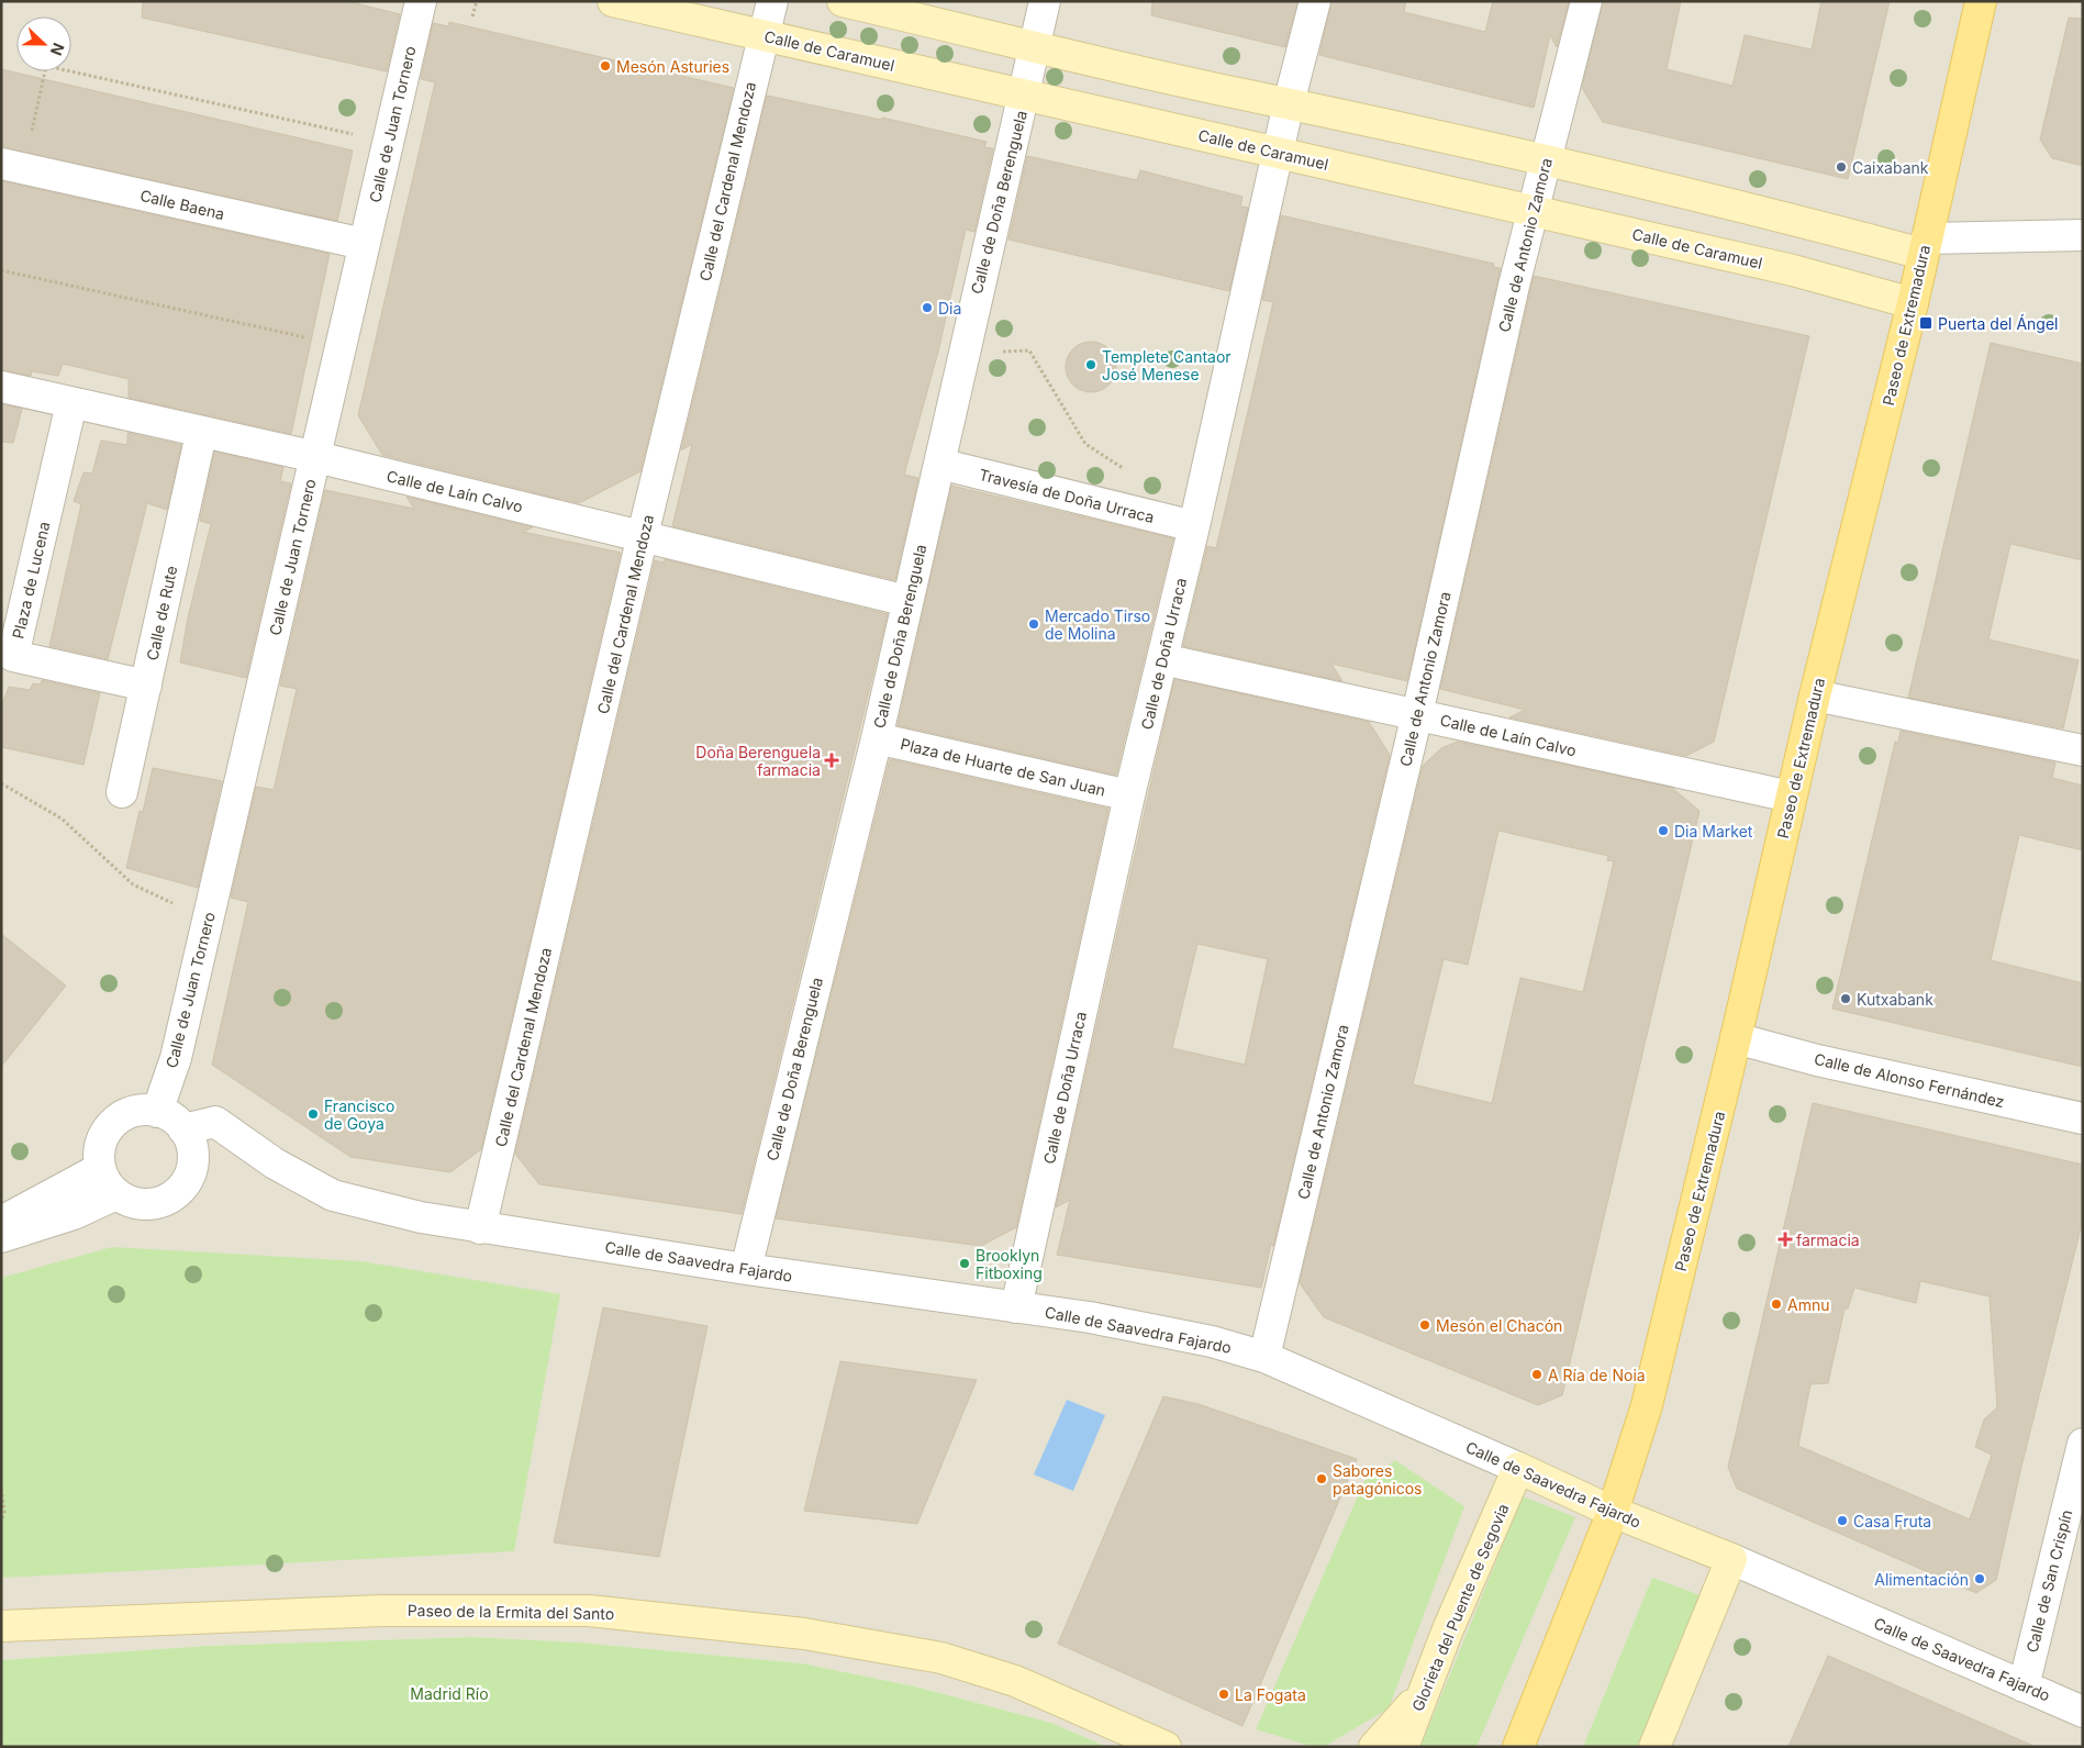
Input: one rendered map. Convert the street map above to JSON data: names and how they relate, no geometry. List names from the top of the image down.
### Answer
{
  "streets": {
    "main road": ["Paseo de Extremadura"],
    "street": [
      "Calle de Caramuel",
      "Calle de Juan Tornero",
      "Calle del Cardenal Mendoza",
      "Calle de Doña Berenguela",
      "Calle Baena",
      "Calle de Antonio Zamora",
      "Calle de Laín Calvo",
      "Travesía de Doña Urraca",
      "Plaza de Lucena",
      "Calle de Rute",
      "Calle de Doña Urraca",
      "Plaza de Huarte de San Juan",
      "Calle de Alonso Fernández",
      "Calle de Saavedra Fajardo",
      "Calle de San Crispín",
      "Glorieta del Puente de Segovia",
      "Paseo de la Ermita del Santo"
    ]
  },
  "crossings": [
    ["Calle de Caramuel", "Calle del Cardenal Mendoza"],
    ["Calle de Caramuel", "Calle de Doña Berenguela"],
    ["Calle de Caramuel", "Calle de Antonio Zamora"],
    ["Calle de Caramuel", "Paseo de Extremadura"],
    ["Calle de Caramuel", "Calle de Doña Urraca"],
    ["Calle de Juan Tornero", "Calle Baena"],
    ["Calle de Juan Tornero", "Calle de Laín Calvo"],
    ["Calle de Juan Tornero", "Calle de Saavedra Fajardo"],
    ["Calle del Cardenal Mendoza", "Calle de Laín Calvo"],
    ["Calle del Cardenal Mendoza", "Calle de Saavedra Fajardo"],
    ["Calle de Doña Berenguela", "Calle de Laín Calvo"],
    ["Calle de Doña Berenguela", "Travesía de Doña Urraca"],
    ["Calle de Doña Berenguela", "Plaza de Huarte de San Juan"],
    ["Calle de Doña Berenguela", "Calle de Saavedra Fajardo"],
    ["Calle de Antonio Zamora", "Calle de Laín Calvo"],
    ["Calle de Antonio Zamora", "Calle de Saavedra Fajardo"],
    ["Paseo de Extremadura", "Calle de Laín Calvo"],
    ["Paseo de Extremadura", "Calle de Alonso Fernández"],
    ["Paseo de Extremadura", "Calle de Saavedra Fajardo"],
    ["Calle de Laín Calvo", "Plaza de Lucena"],
    ["Calle de Laín Calvo", "Calle de Rute"],
    ["Calle de Laín Calvo", "Calle de Doña Urraca"],
    ["Travesía de Doña Urraca", "Calle de Doña Urraca"],
    ["Plaza de Lucena", "Calle de Rute"],
    ["Calle de Doña Urraca", "Plaza de Huarte de San Juan"],
    ["Calle de Doña Urraca", "Calle de Saavedra Fajardo"],
    ["Calle de Saavedra Fajardo", "Calle de San Crispín"],
    ["Calle de Saavedra Fajardo", "Glorieta del Puente de Segovia"]
  ],
  "parks": ["Madrid Río"],
  "places": {
    "other": [
      "Mesón Asturies",
      "Caixabank",
      "Dia",
      "Templete Cantaor José Menese",
      "Mercado Tirso de Molina",
      "Dia Market",
      "Kutxabank",
      "Francisco de Goya",
      "Brooklyn Fitboxing",
      "Amnu",
      "Mesón el Chacón",
      "A Ría de Noia",
      "Sabores patagónicos",
      "Casa Fruta",
      "Alimentación",
      "La Fogata"
    ],
    "transit": ["Puerta del Ángel"],
    "health": ["Doña Berenguela farmacia", "farmacia"]
  },
  "north": "right"
}
